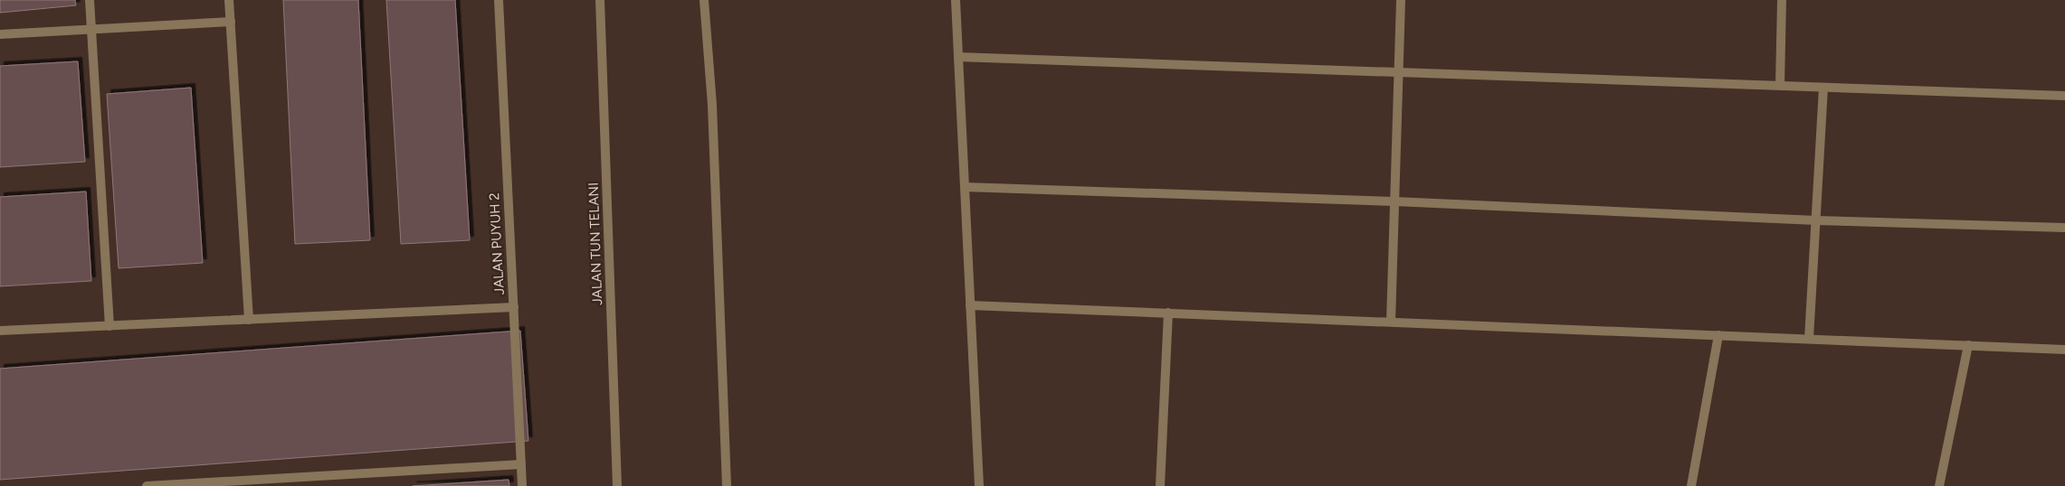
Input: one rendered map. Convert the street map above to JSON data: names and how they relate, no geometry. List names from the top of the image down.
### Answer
{
  "streets": {
    "street": ["JALAN PUYUH 2", "JALAN TUN TELANI"]
  }
}
